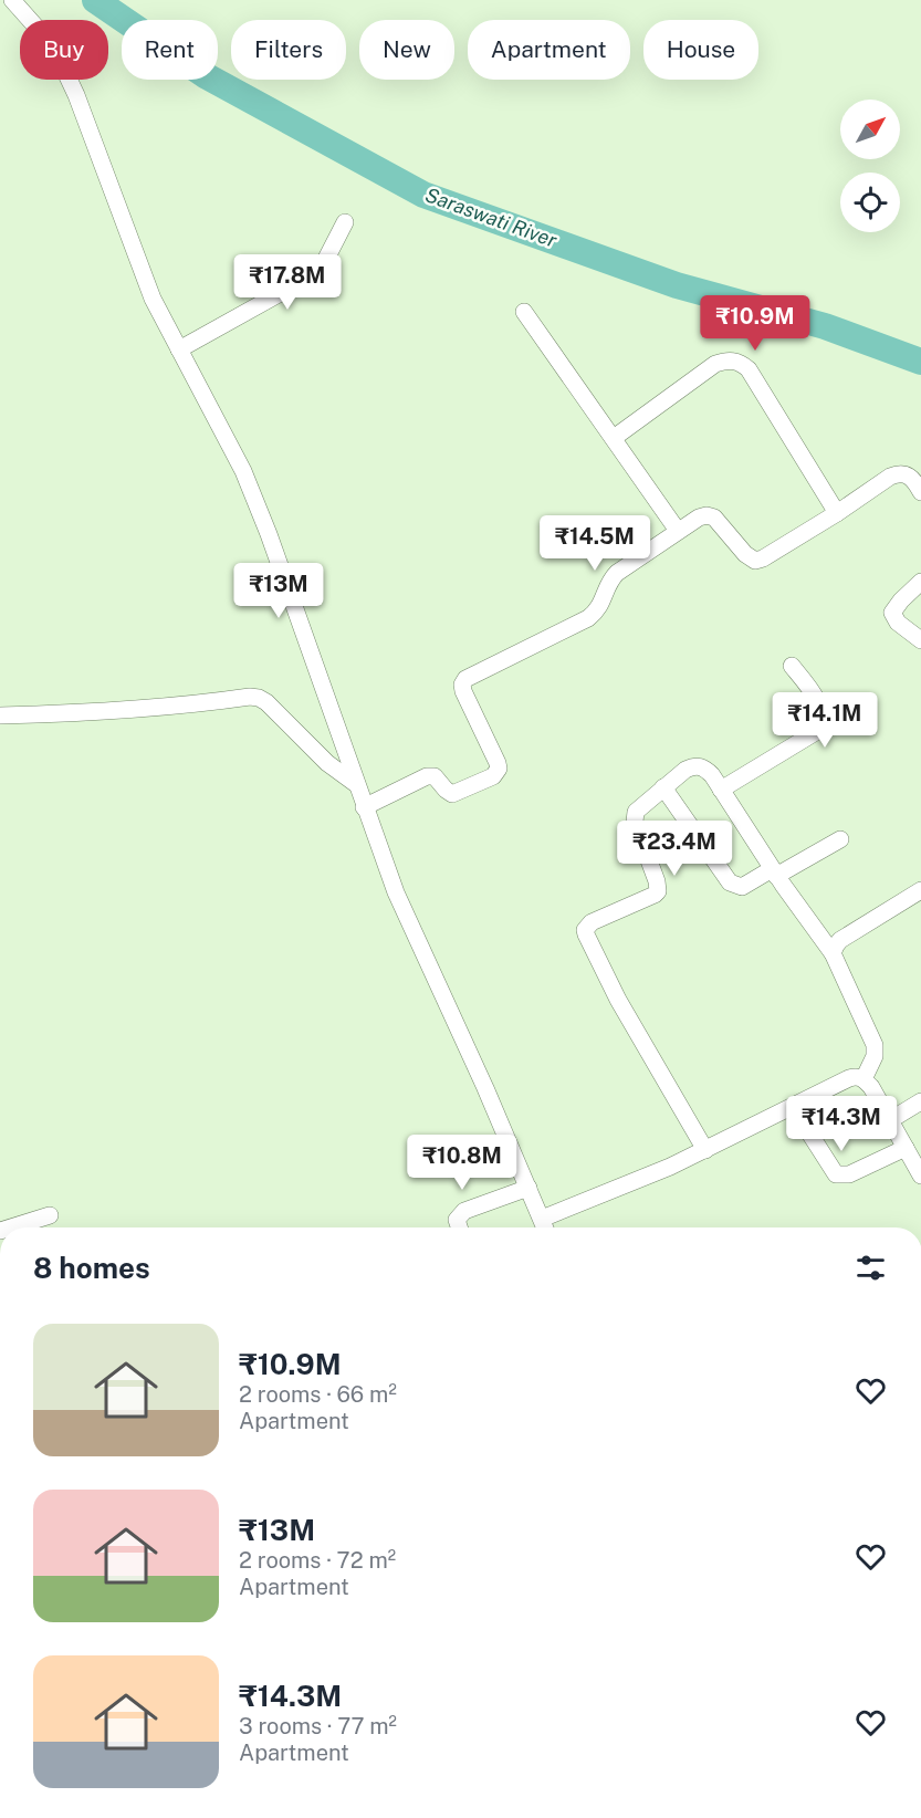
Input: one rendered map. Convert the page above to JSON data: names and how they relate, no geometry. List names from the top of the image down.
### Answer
{
  "water": ["Saraswati River"],
  "north": "top right",
  "page": {
    "chip": [
      "Buy",
      "Rent",
      "Filters",
      "New",
      "Apartment",
      "House"
    ],
    "price": [
      "₹17.8M",
      "₹10.9M",
      "₹14.5M",
      "₹13M",
      "₹14.1M",
      "₹23.4M",
      "₹14.3M",
      "₹10.8M"
    ],
    "heading": "8 homes",
    "list": [
      {
        "name": "₹10.9M",
        "note": "2 rooms · 66 m² · Apartment"
      },
      {
        "name": "₹13M",
        "note": "2 rooms · 72 m² · Apartment"
      },
      {
        "name": "₹14.3M",
        "note": "3 rooms · 77 m² · Apartment"
      }
    ]
  }
}
